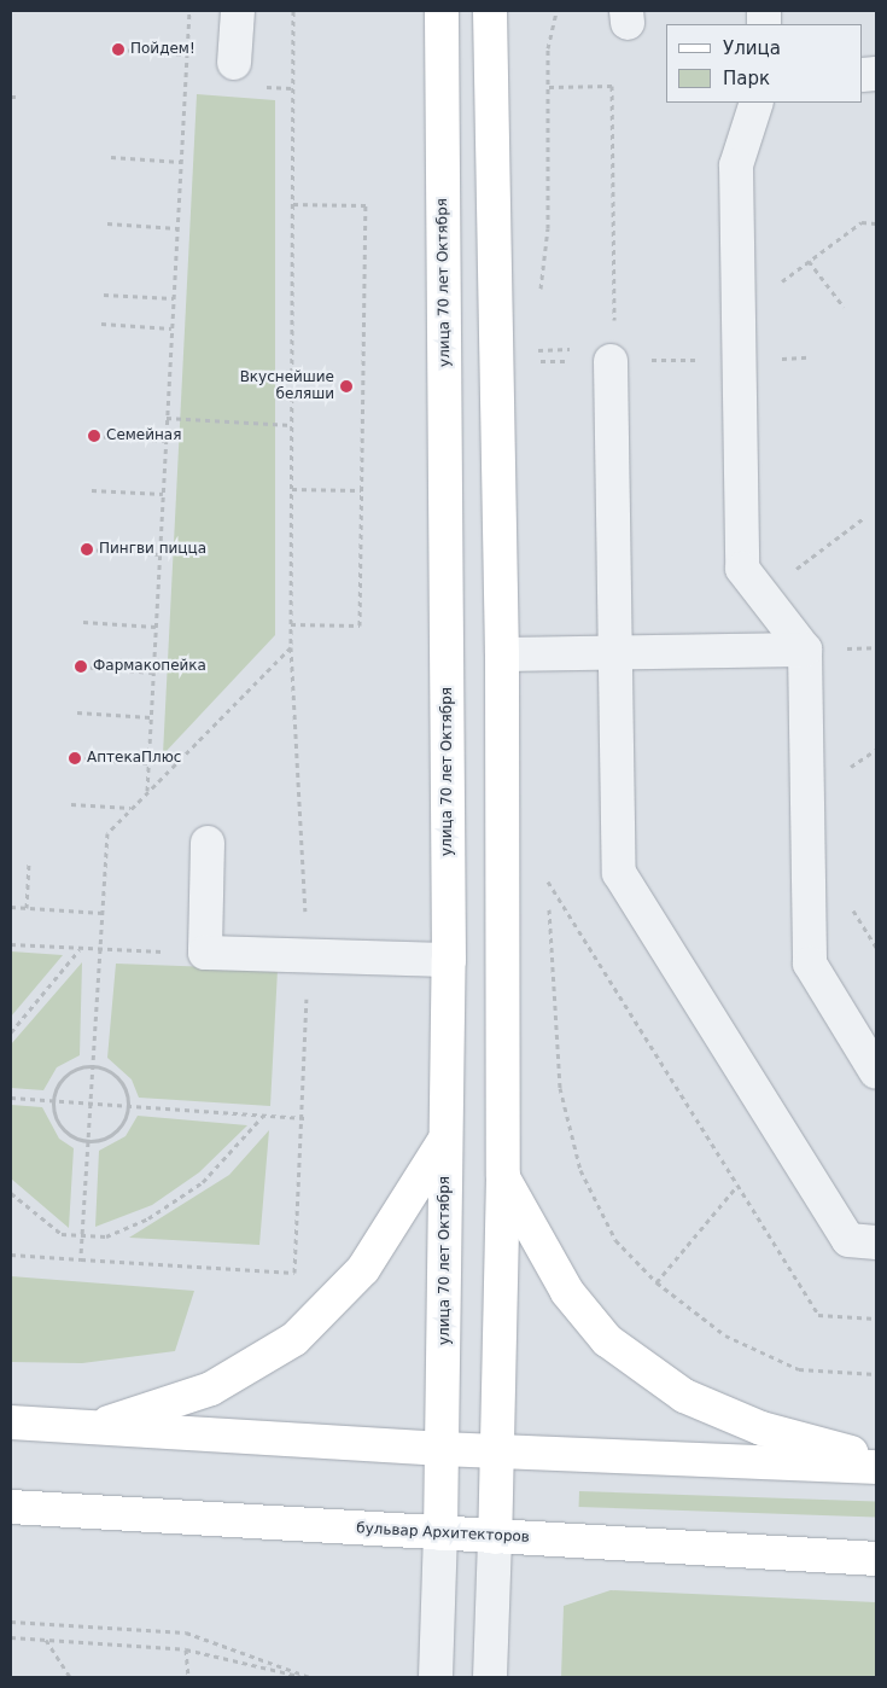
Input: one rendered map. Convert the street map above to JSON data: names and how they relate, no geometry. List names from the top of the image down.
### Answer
{
  "streets": {
    "main road": ["улица 70 лет Октября", "бульвар Архитекторов"]
  },
  "crossings": [
    ["улица 70 лет Октября", "бульвар Архитекторов"]
  ],
  "places": [
    "Пойдем!",
    "Вкуснейшие беляши",
    "Семейная",
    "Пингви пицца",
    "Фармакопейка",
    "АптекаПлюс"
  ],
  "legend": ["Улица", "Парк"]
}
